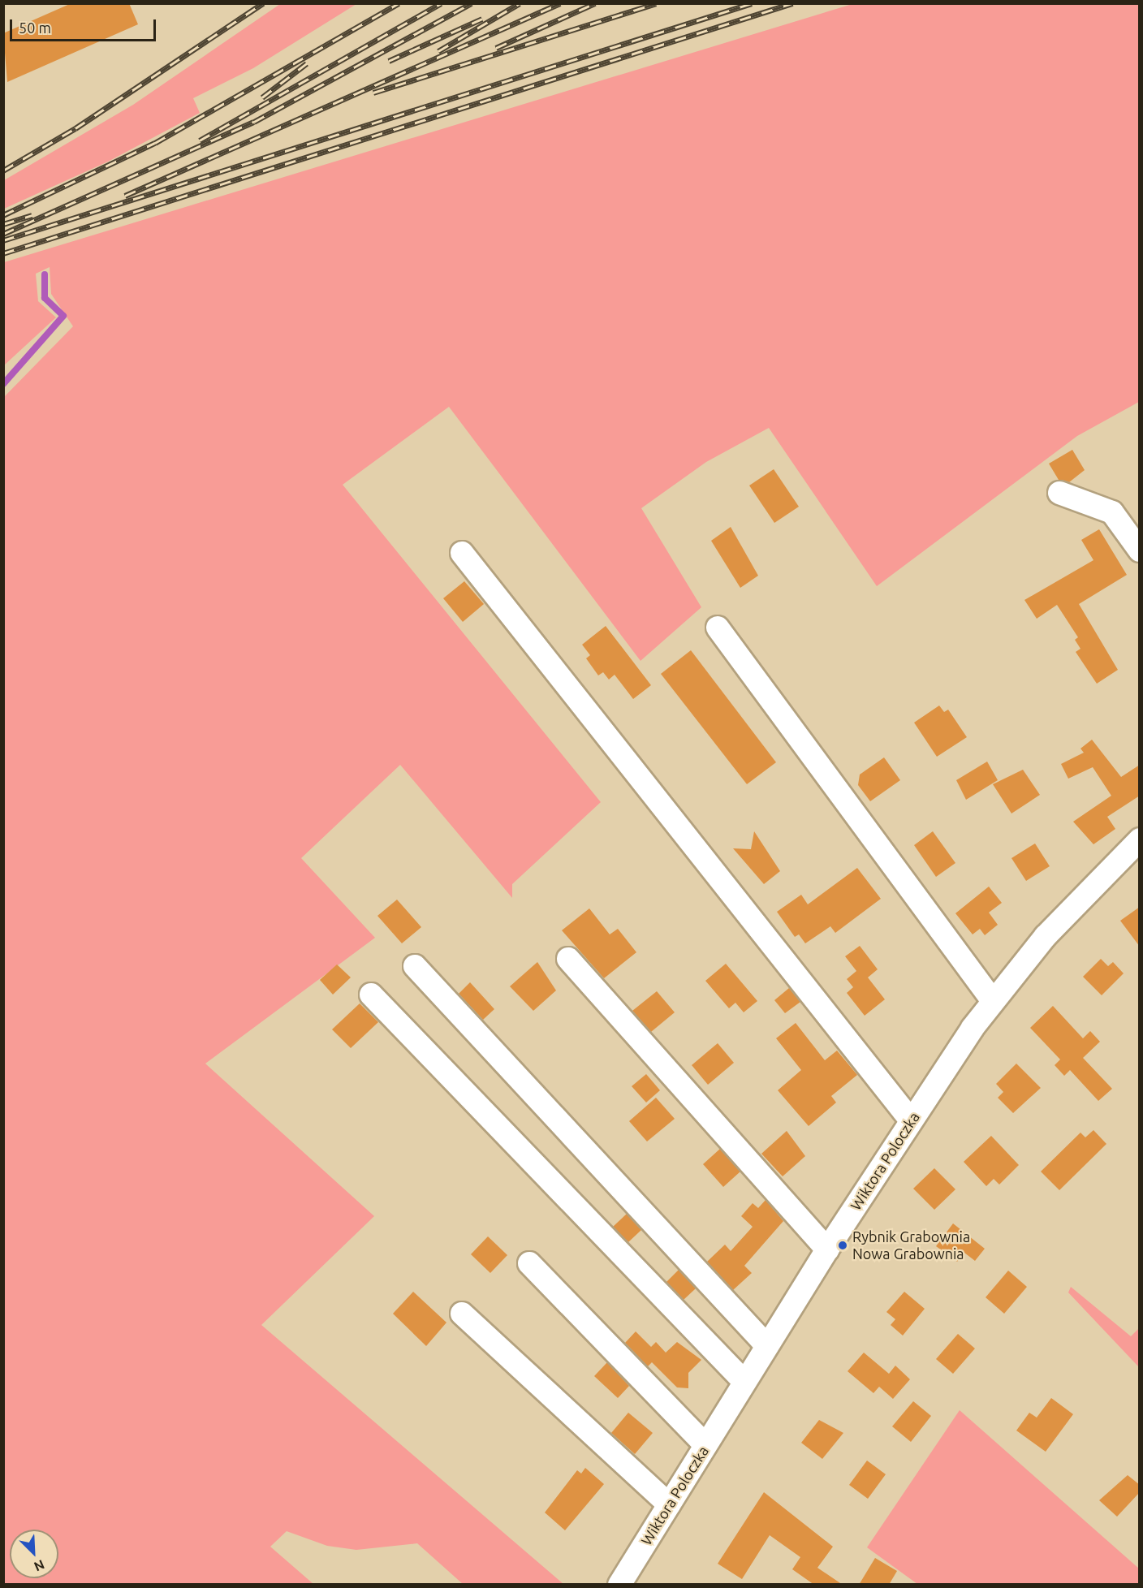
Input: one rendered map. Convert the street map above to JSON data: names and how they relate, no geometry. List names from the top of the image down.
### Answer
{
  "streets": {
    "street": ["Wiktora Poloczka"]
  },
  "places": ["Rybnik Grabownia Nowa Grabownia"],
  "scale_bar": "50 m",
  "north": "bottom right"
}
